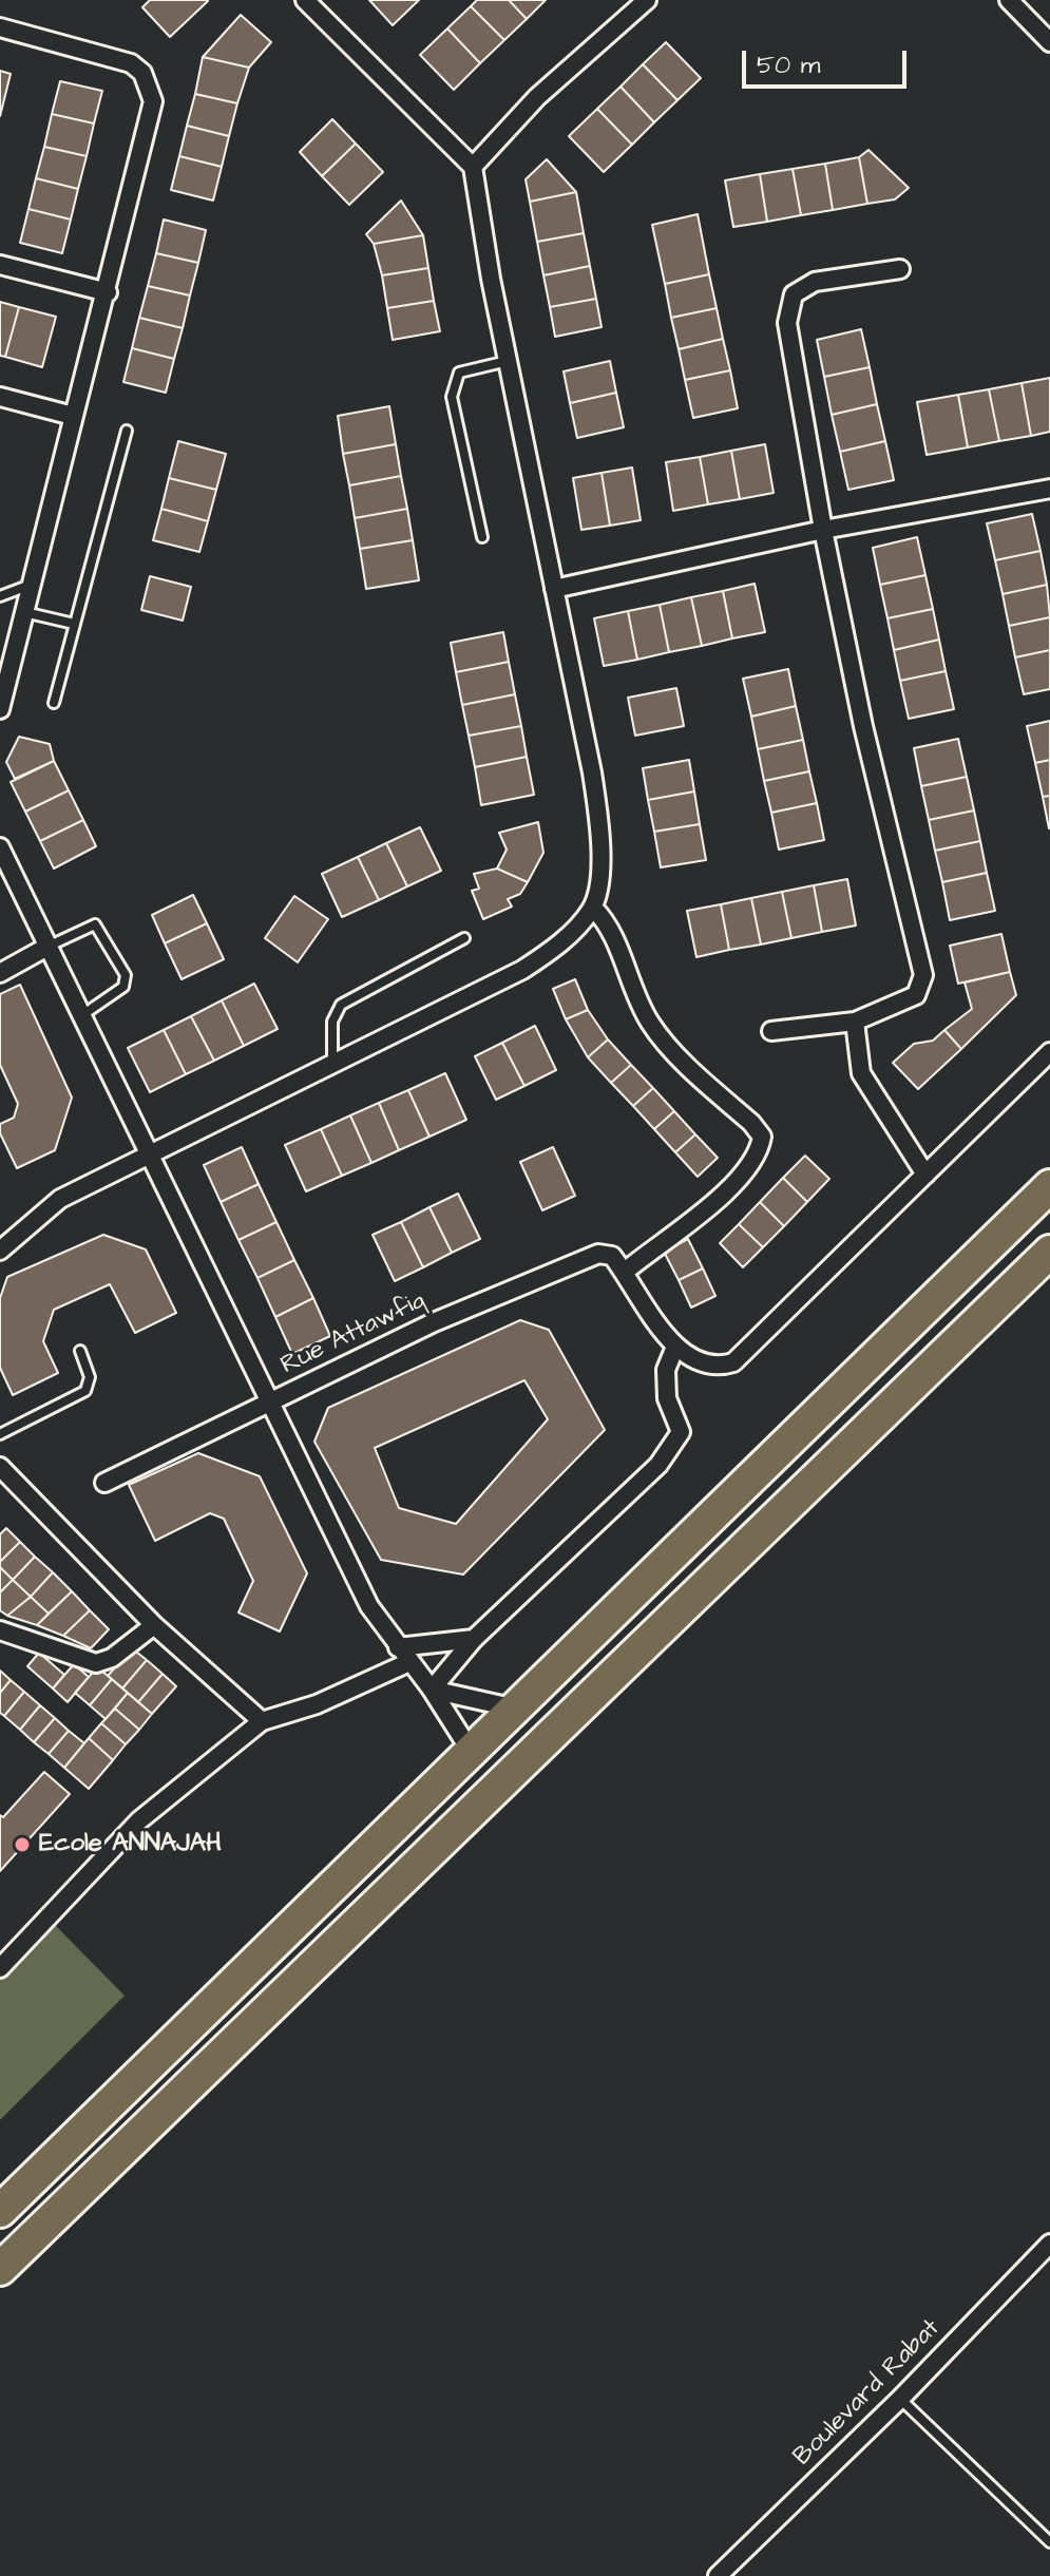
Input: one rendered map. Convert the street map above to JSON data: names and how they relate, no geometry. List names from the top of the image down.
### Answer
{
  "streets": {
    "street": ["Rue Attawfiq", "Boulevard Rabat"]
  },
  "places": ["Ecole ANNAJAH"],
  "scale_bar": "50 m"
}
